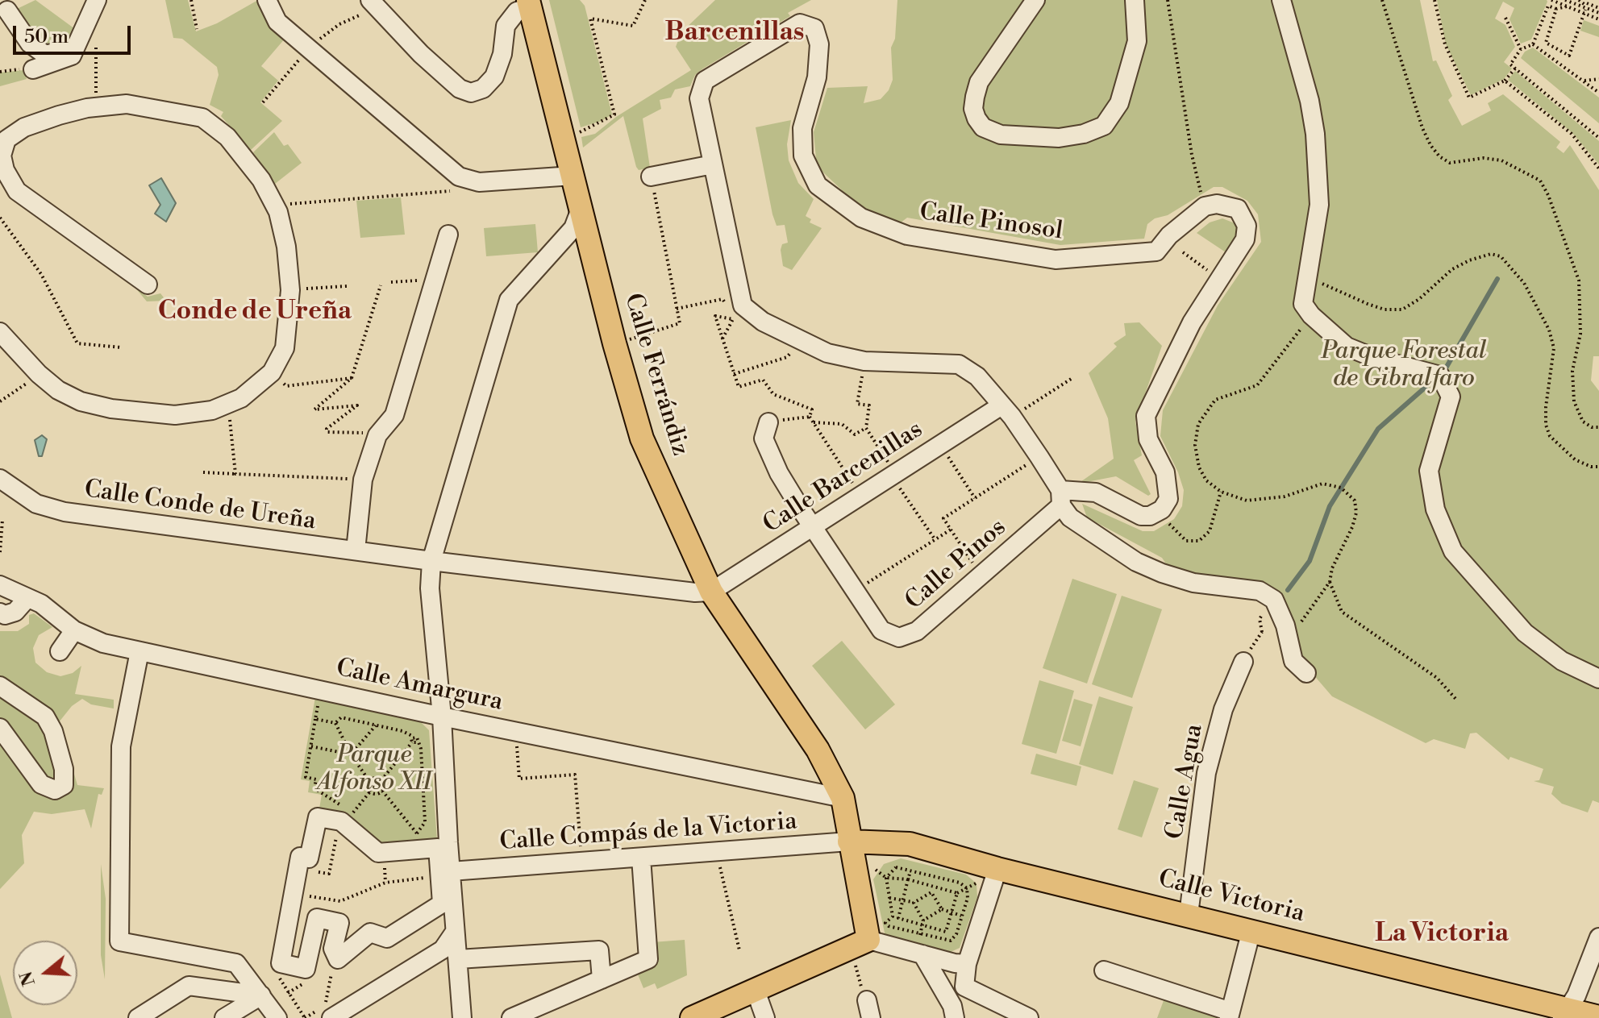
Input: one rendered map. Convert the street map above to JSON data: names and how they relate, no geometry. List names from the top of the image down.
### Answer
{
  "streets": {
    "main road": ["Calle Ferrándiz", "Calle Victoria"],
    "street": [
      "Calle Pinosol",
      "Calle Barcenillas",
      "Calle Conde de Ureña",
      "Calle Pinos",
      "Calle Amargura",
      "Calle Agua",
      "Calle Compás de la Victoria"
    ]
  },
  "crossings": [
    ["Calle Pinosol", "Calle Barcenillas"],
    ["Calle Pinosol", "Calle Pinos"],
    ["Calle Ferrándiz", "Calle Barcenillas"],
    ["Calle Ferrándiz", "Calle Conde de Ureña"],
    ["Calle Ferrándiz", "Calle Amargura"],
    ["Calle Ferrándiz", "Calle Compás de la Victoria"],
    ["Calle Ferrándiz", "Calle Victoria"],
    ["Calle Barcenillas", "Calle Conde de Ureña"],
    ["Calle Barcenillas", "Calle Pinos"],
    ["Calle Agua", "Calle Victoria"],
    ["Calle Compás de la Victoria", "Calle Victoria"]
  ],
  "districts": ["Barcenillas", "Conde de Ureña", "La Victoria"],
  "parks": ["Parque Forestal de Gibralfaro", "Parque Alfonso XII"],
  "scale_bar": "50 m",
  "north": "left"
}
